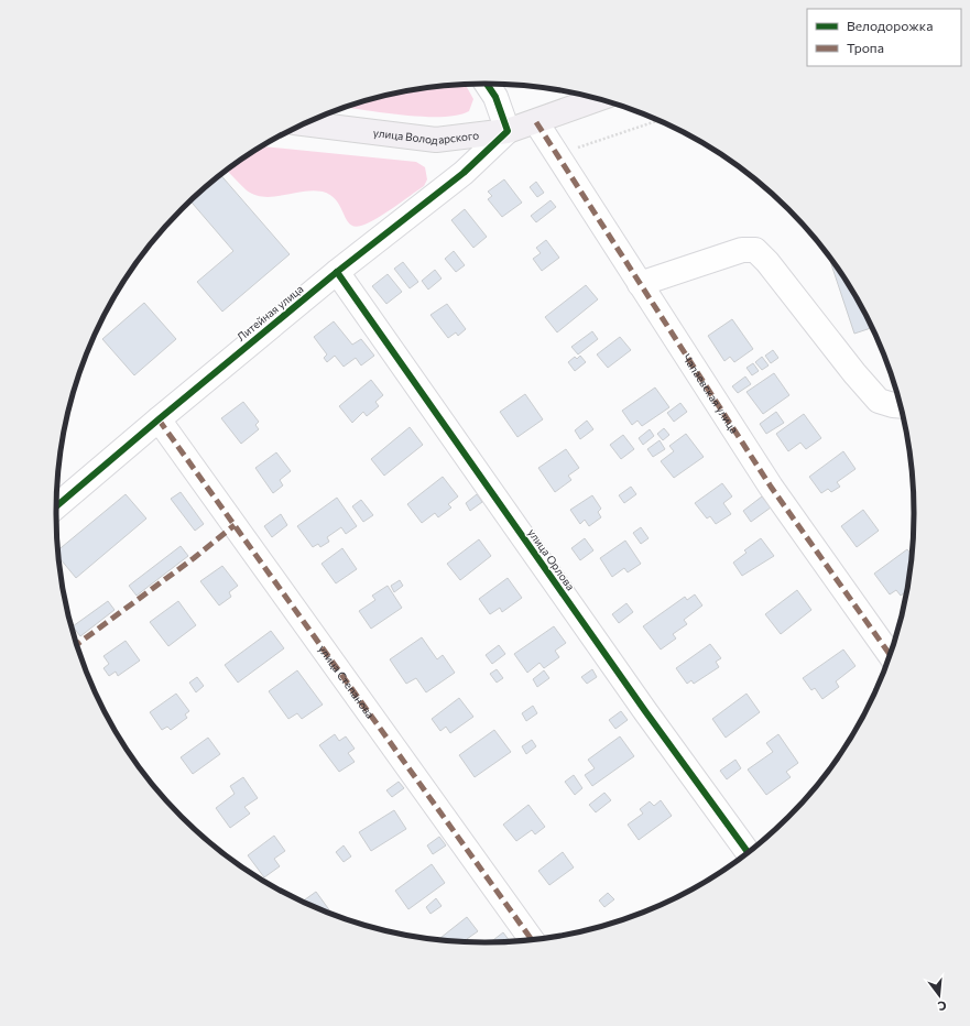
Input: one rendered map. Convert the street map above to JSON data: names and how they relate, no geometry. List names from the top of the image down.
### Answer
{
  "streets": {
    "main road": ["улица Володарского"],
    "street": [
      "Литейная улица",
      "Чапаевская улица",
      "улица Орлова",
      "улица Степанова"
    ]
  },
  "crossings": [
    ["улица Володарского", "Литейная улица"],
    ["улица Володарского", "Чапаевская улица"],
    ["Литейная улица", "улица Орлова"],
    ["Литейная улица", "улица Степанова"]
  ],
  "legend": ["Велодорожка", "Тропа"],
  "north": "bottom"
}
